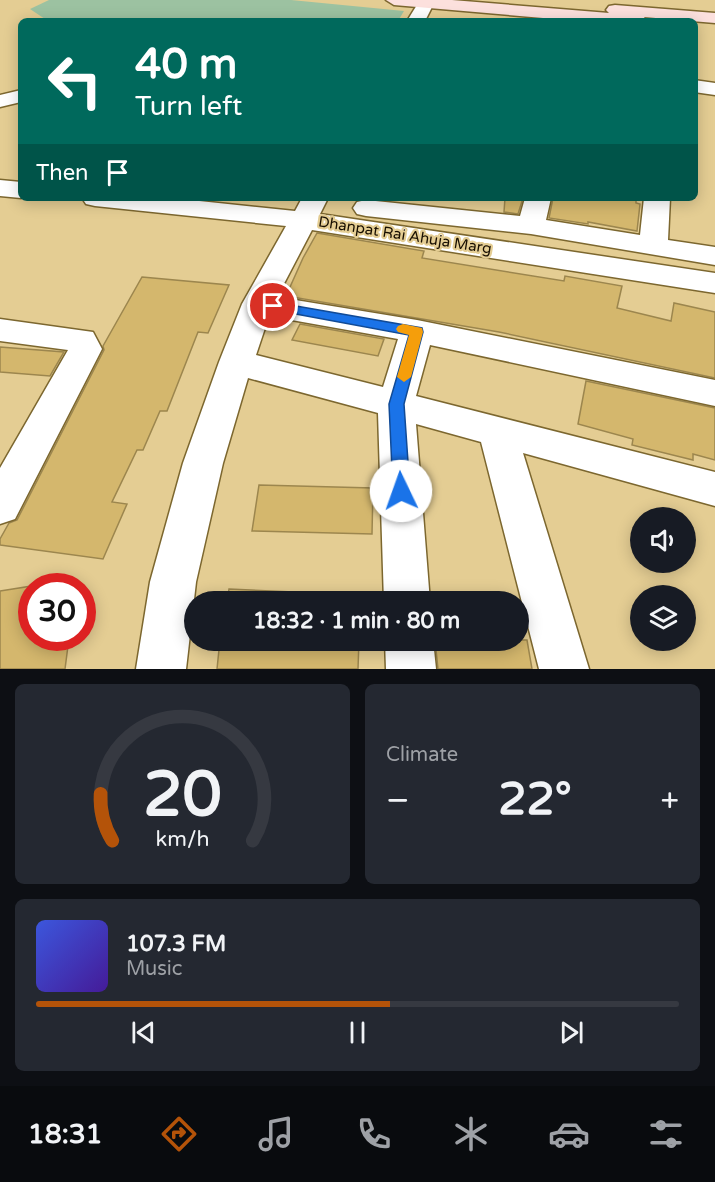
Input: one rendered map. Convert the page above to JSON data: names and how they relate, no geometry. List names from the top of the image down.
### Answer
{
  "streets": {
    "street": ["Dhanpat Rai Ahuja Marg"]
  },
  "page": {
    "turn": ["40 m", "Turn left"],
    "then": "Then",
    "limit": "30",
    "trip": "18:32 · 1 min · 80 m",
    "tile": "Climate",
    "heat": ["−", "22°", "+"],
    "song": ["107.3 FM", "Music"],
    "tabs": "18:31",
    "gauge": ["20", "km/h"]
  }
}
